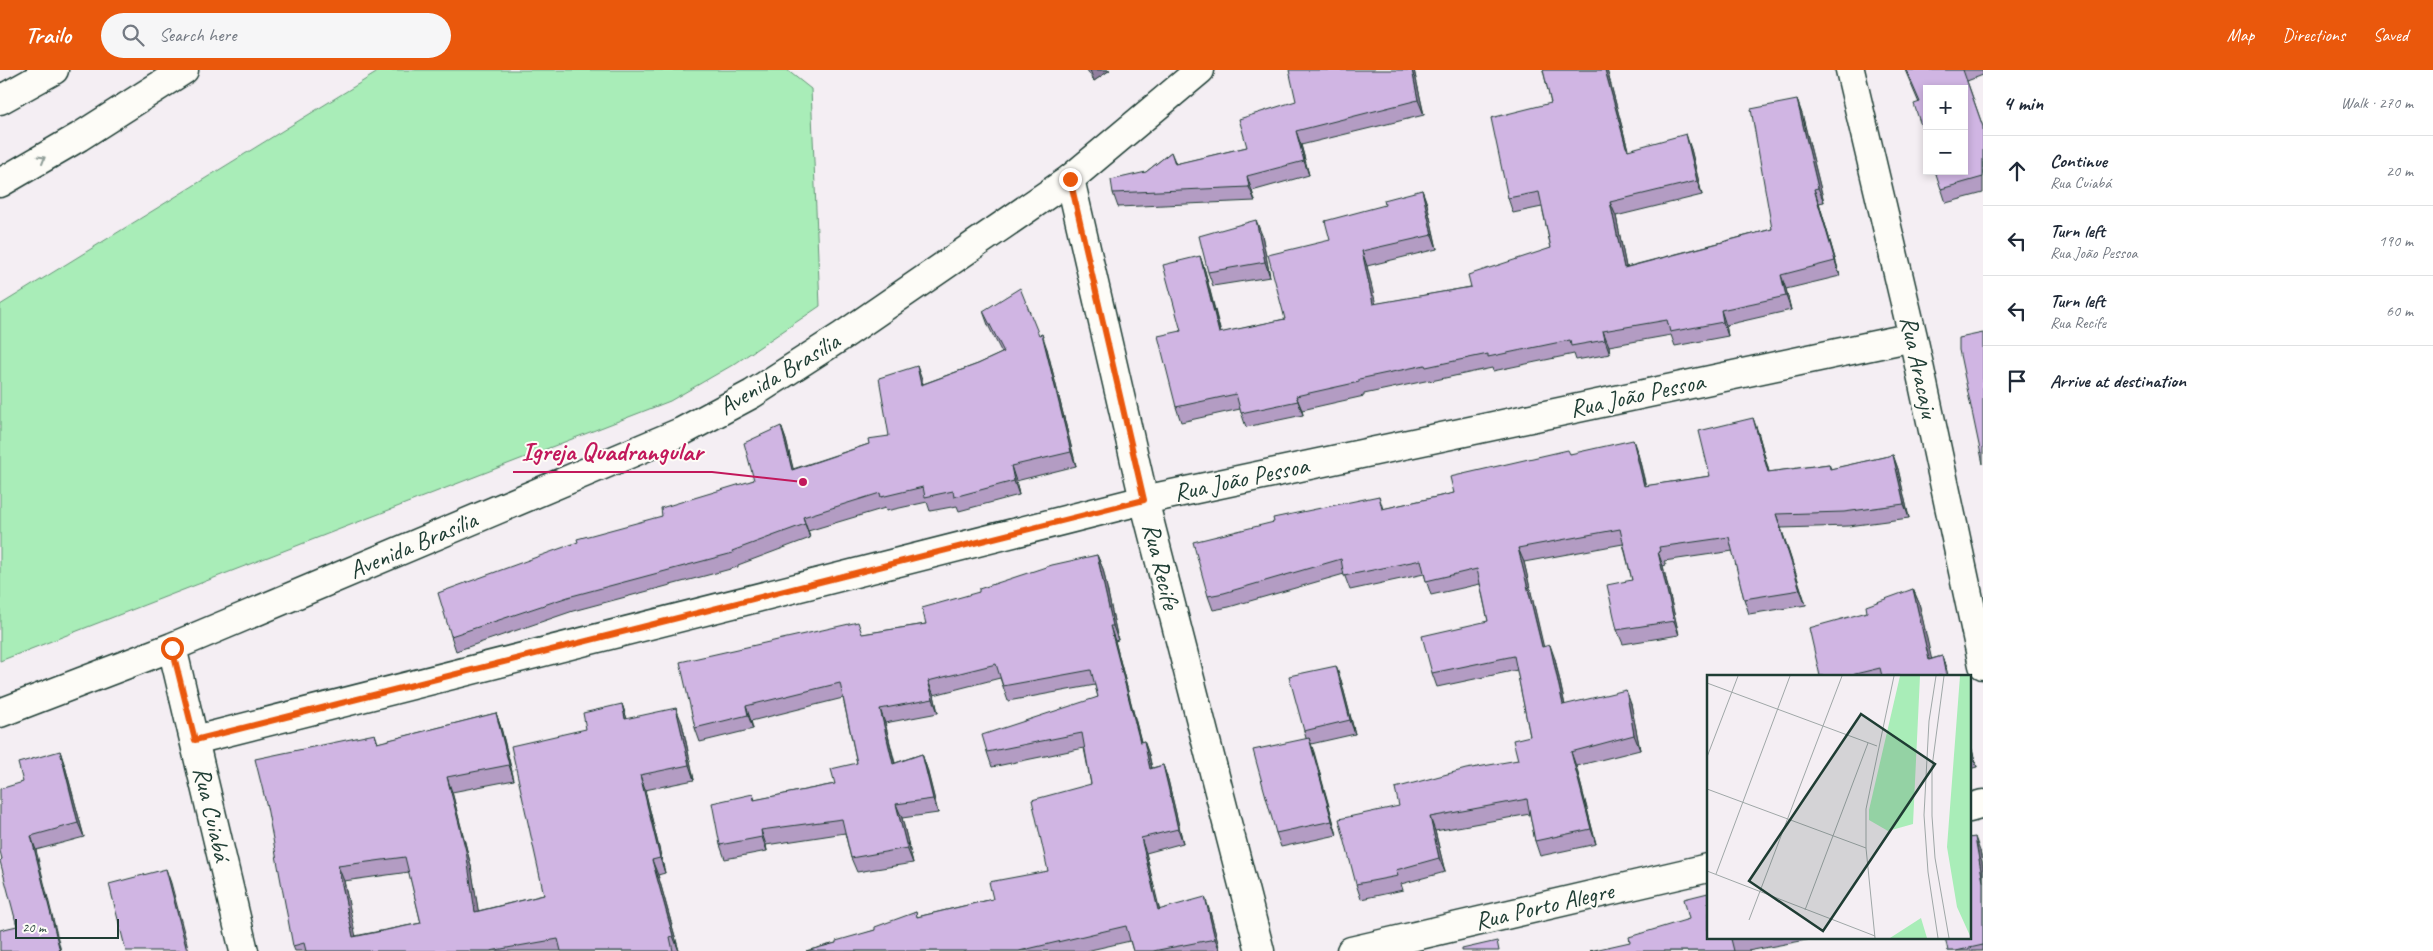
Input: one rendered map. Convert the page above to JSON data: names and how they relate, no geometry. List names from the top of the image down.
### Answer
{
  "streets": {
    "main road": [
      "Rua Aracaju",
      "Avenida Brasília",
      "Rua João Pessoa",
      "Rua Recife",
      "Rua Cuiabá",
      "Rua Porto Alegre"
    ]
  },
  "crossings": [
    ["Rua Aracaju", "Rua João Pessoa"],
    ["Avenida Brasília", "Rua Recife"],
    ["Avenida Brasília", "Rua Cuiabá"],
    ["Rua João Pessoa", "Rua Recife"],
    ["Rua João Pessoa", "Rua Cuiabá"]
  ],
  "places": ["Igreja Quadrangular"],
  "scale_bar": "20 m",
  "page": {
    "header": "Trailo",
    "search": "Search here",
    "nav": ["Map", "Directions", "Saved"],
    "heading": ["4 min", "Walk · 270 m"],
    "map_buttons": ["+", "−"],
    "list": [
      ["Continue", "Rua Cuiabá", "20 m"],
      ["Turn left", "Rua João Pessoa", "190 m"],
      ["Turn left", "Rua Recife", "60 m"],
      "Arrive at destination"
    ],
    "scale": "20 m"
  }
}
